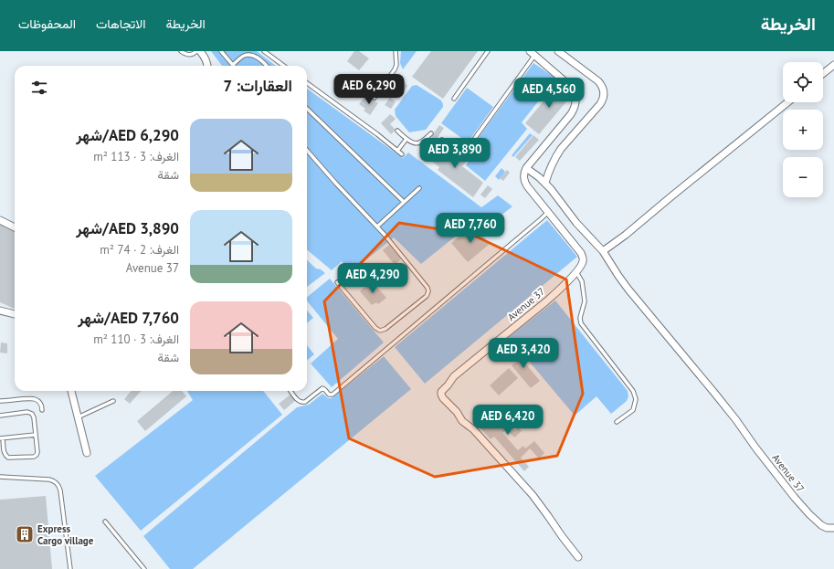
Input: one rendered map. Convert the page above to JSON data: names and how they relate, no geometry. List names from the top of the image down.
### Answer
{
  "streets": {
    "street": ["Avenue 37"]
  },
  "places": {
    "building": ["Express Cargo village"]
  },
  "page": {
    "header": "الخريطة",
    "nav": ["الخريطة", "الاتجاهات", "المحفوظات"],
    "map_buttons": ["+", "−"],
    "heading": "العقارات: 7",
    "price": [
      "AED 6,290",
      "AED 4,560",
      "AED 3,890",
      "AED 7,760",
      "AED 4,290",
      "AED 3,420",
      "AED 6,420"
    ],
    "list": [
      {
        "name": "AED 6,290/شهر",
        "note": "الغرف: 3 · 113 m² · شقة"
      },
      {
        "name": "AED 3,890/شهر",
        "note": "الغرف: 2 · 74 m² · Avenue 37"
      },
      {
        "name": "AED 7,760/شهر",
        "note": "الغرف: 3 · 110 m² · شقة"
      }
    ]
  }
}
